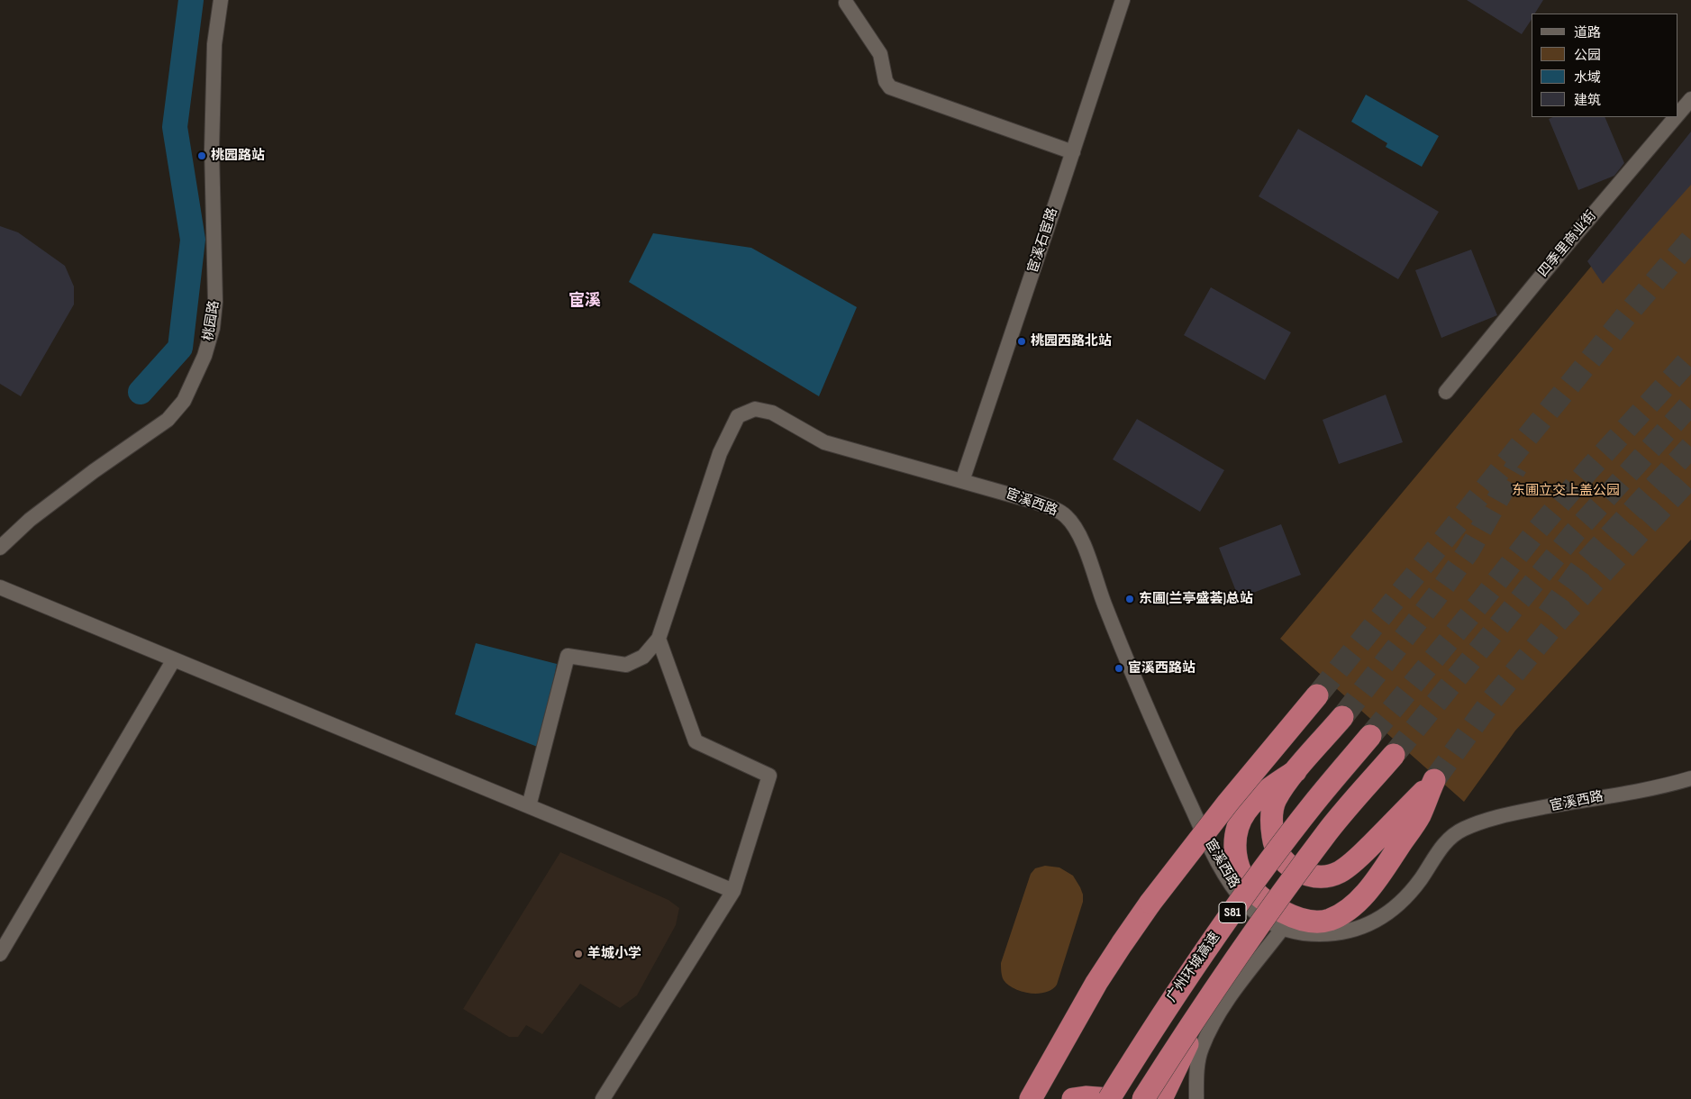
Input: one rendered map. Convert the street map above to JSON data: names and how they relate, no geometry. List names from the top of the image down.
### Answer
{
  "streets": {
    "highway": ["S81", "广州环城高速"],
    "street": [
      "宦溪石宦路",
      "四季里商业街",
      "桃园路",
      "宦溪西路"
    ]
  },
  "crossings": [
    ["宦溪石宦路", "宦溪西路"]
  ],
  "districts": ["宦溪"],
  "parks": ["东圃立交上盖公园"],
  "places": [
    "桃园路站",
    "桃园西路北站",
    "东圃(兰亭盛荟)总站",
    "宦溪西路站",
    "羊城小学"
  ],
  "legend": [
    "道路",
    "公园",
    "水域",
    "建筑"
  ]
}
